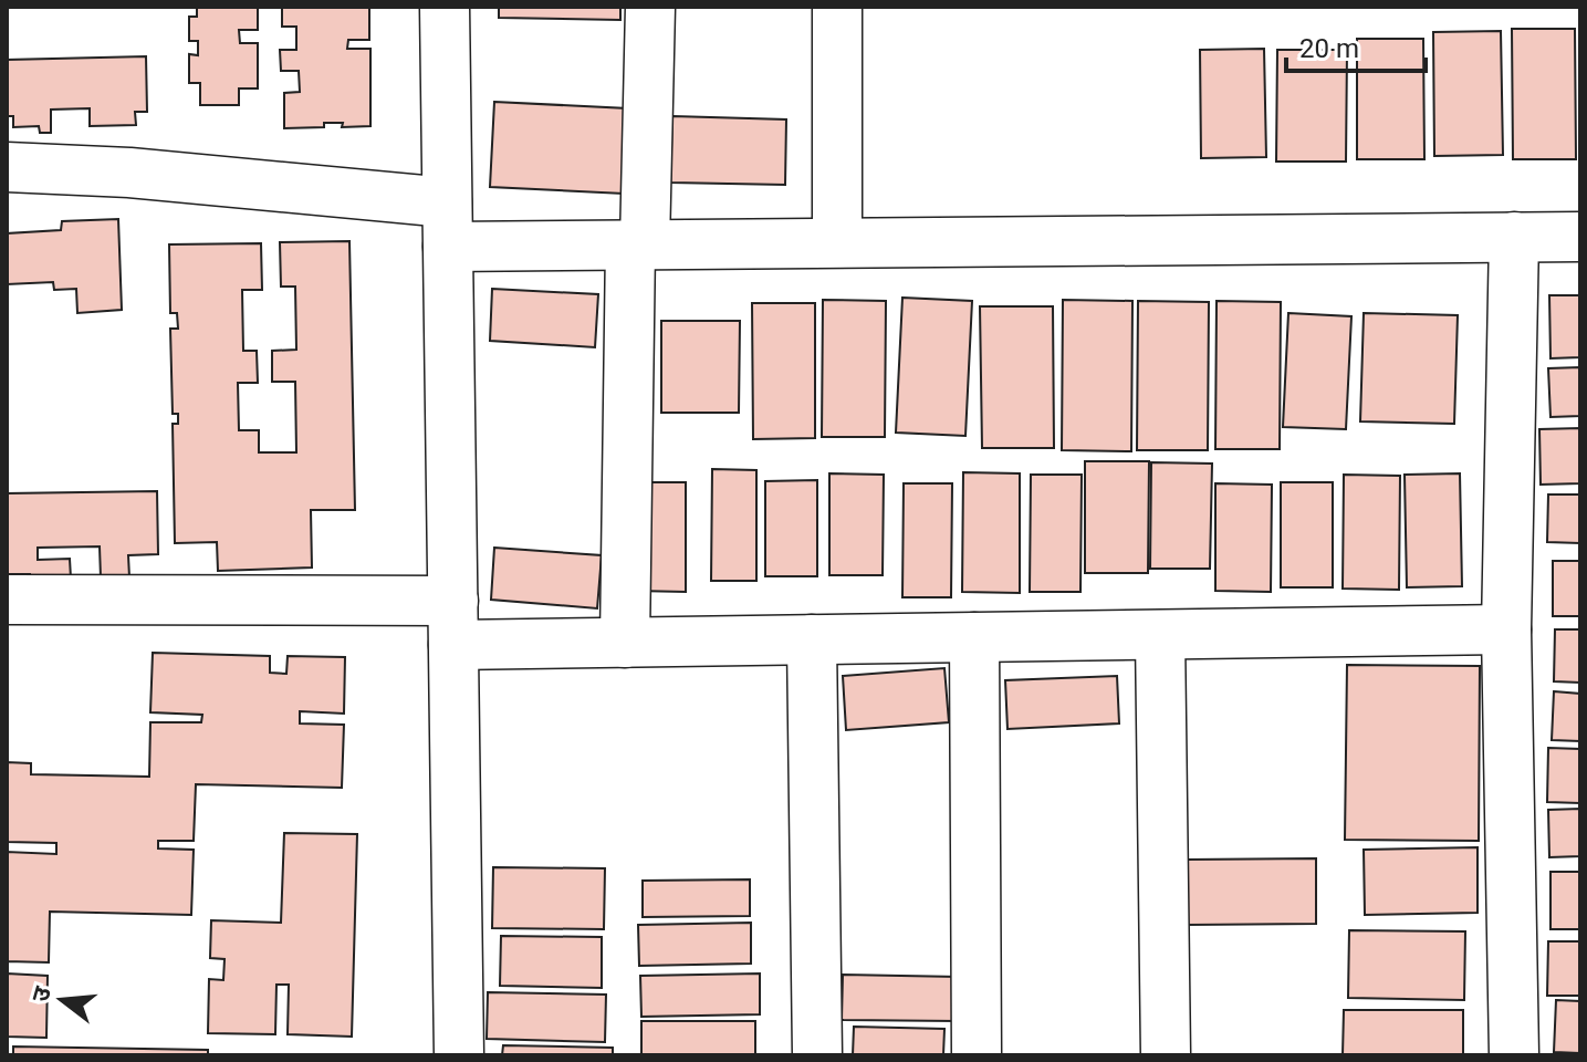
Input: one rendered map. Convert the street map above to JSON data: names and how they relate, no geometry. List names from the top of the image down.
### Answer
{
  "scale_bar": "20 m",
  "north": "left"
}
